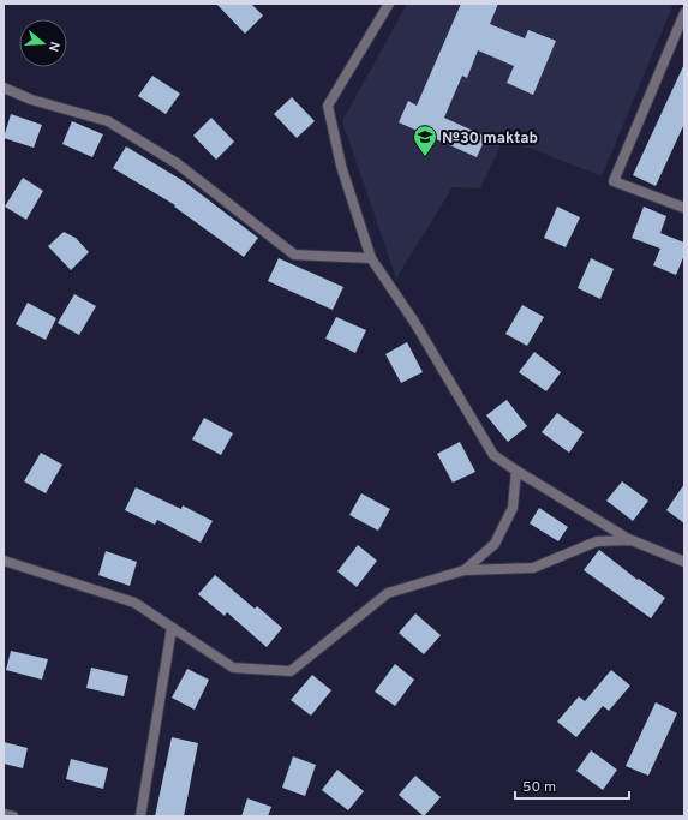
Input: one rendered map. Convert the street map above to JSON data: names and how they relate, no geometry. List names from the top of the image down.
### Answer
{
  "places": {
    "school or university": ["№30 maktab"]
  },
  "scale_bar": "50 m",
  "north": "right"
}
